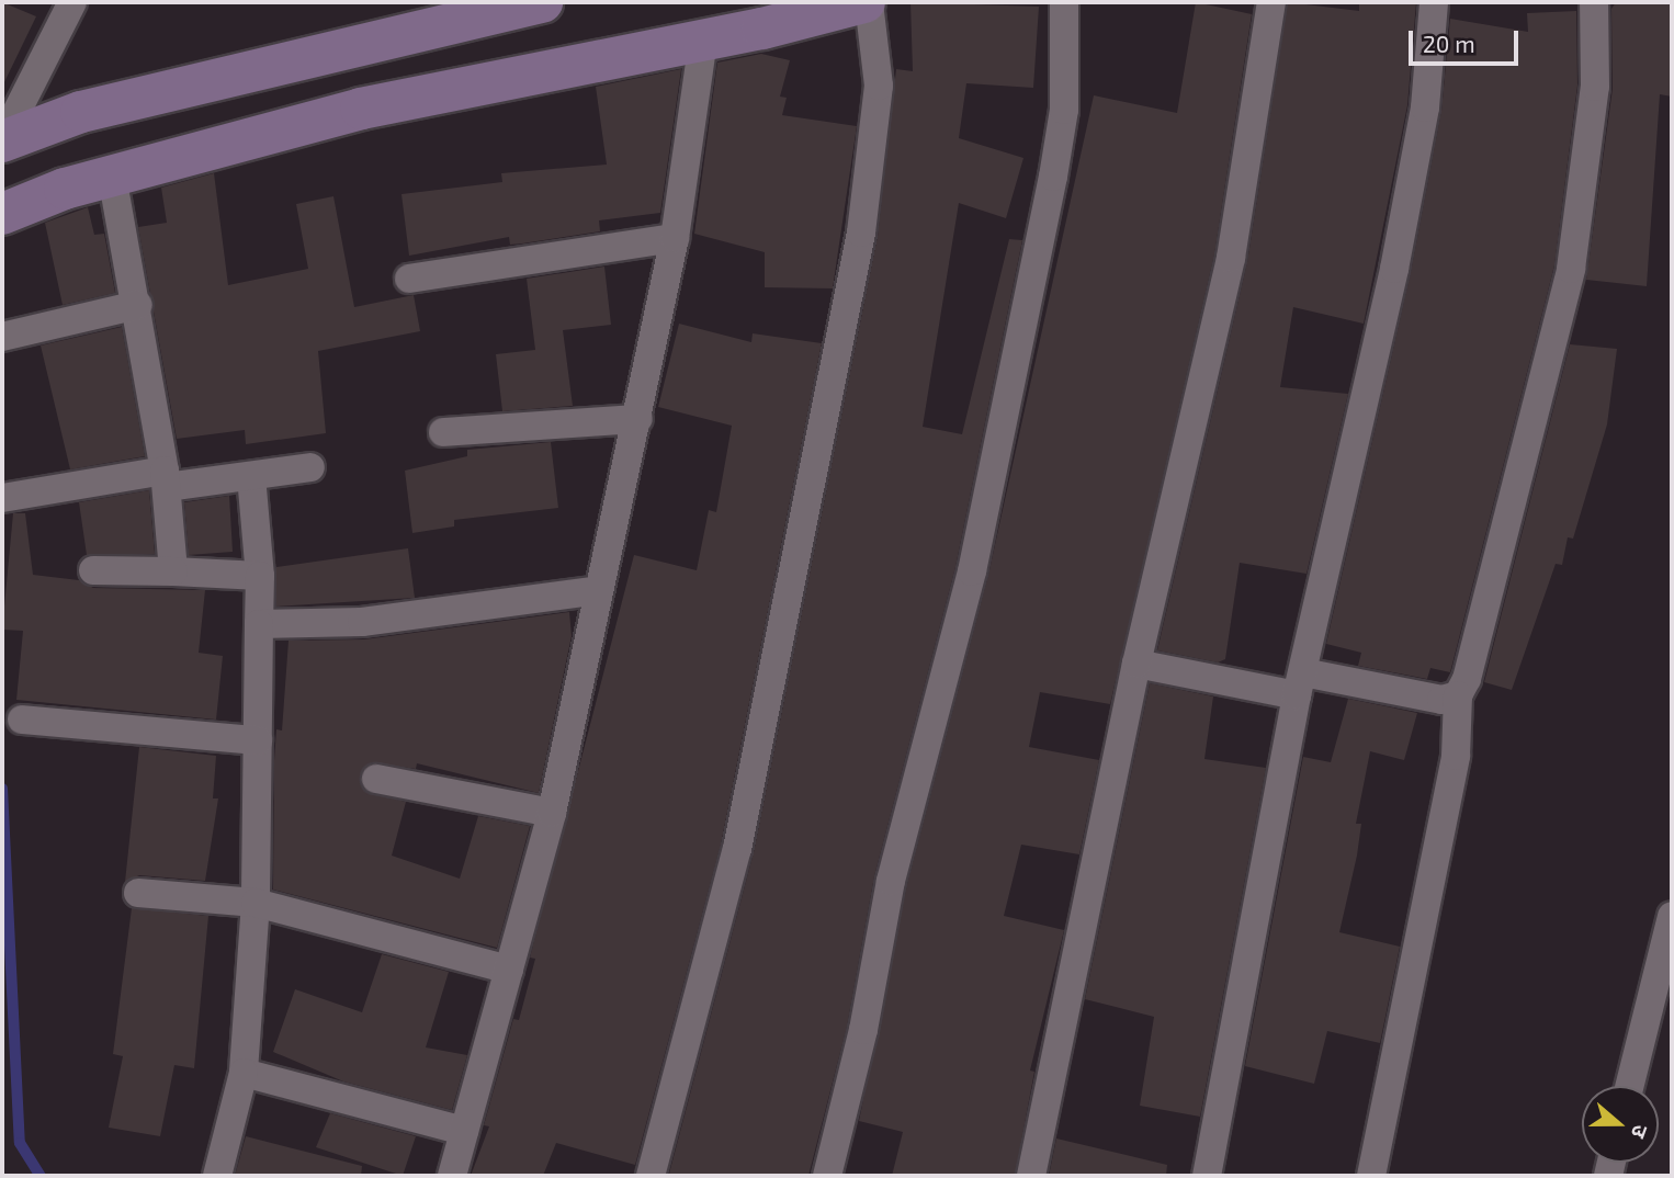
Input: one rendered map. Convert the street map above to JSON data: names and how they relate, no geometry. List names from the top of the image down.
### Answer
{
  "scale_bar": "20 m",
  "north": "right"
}
